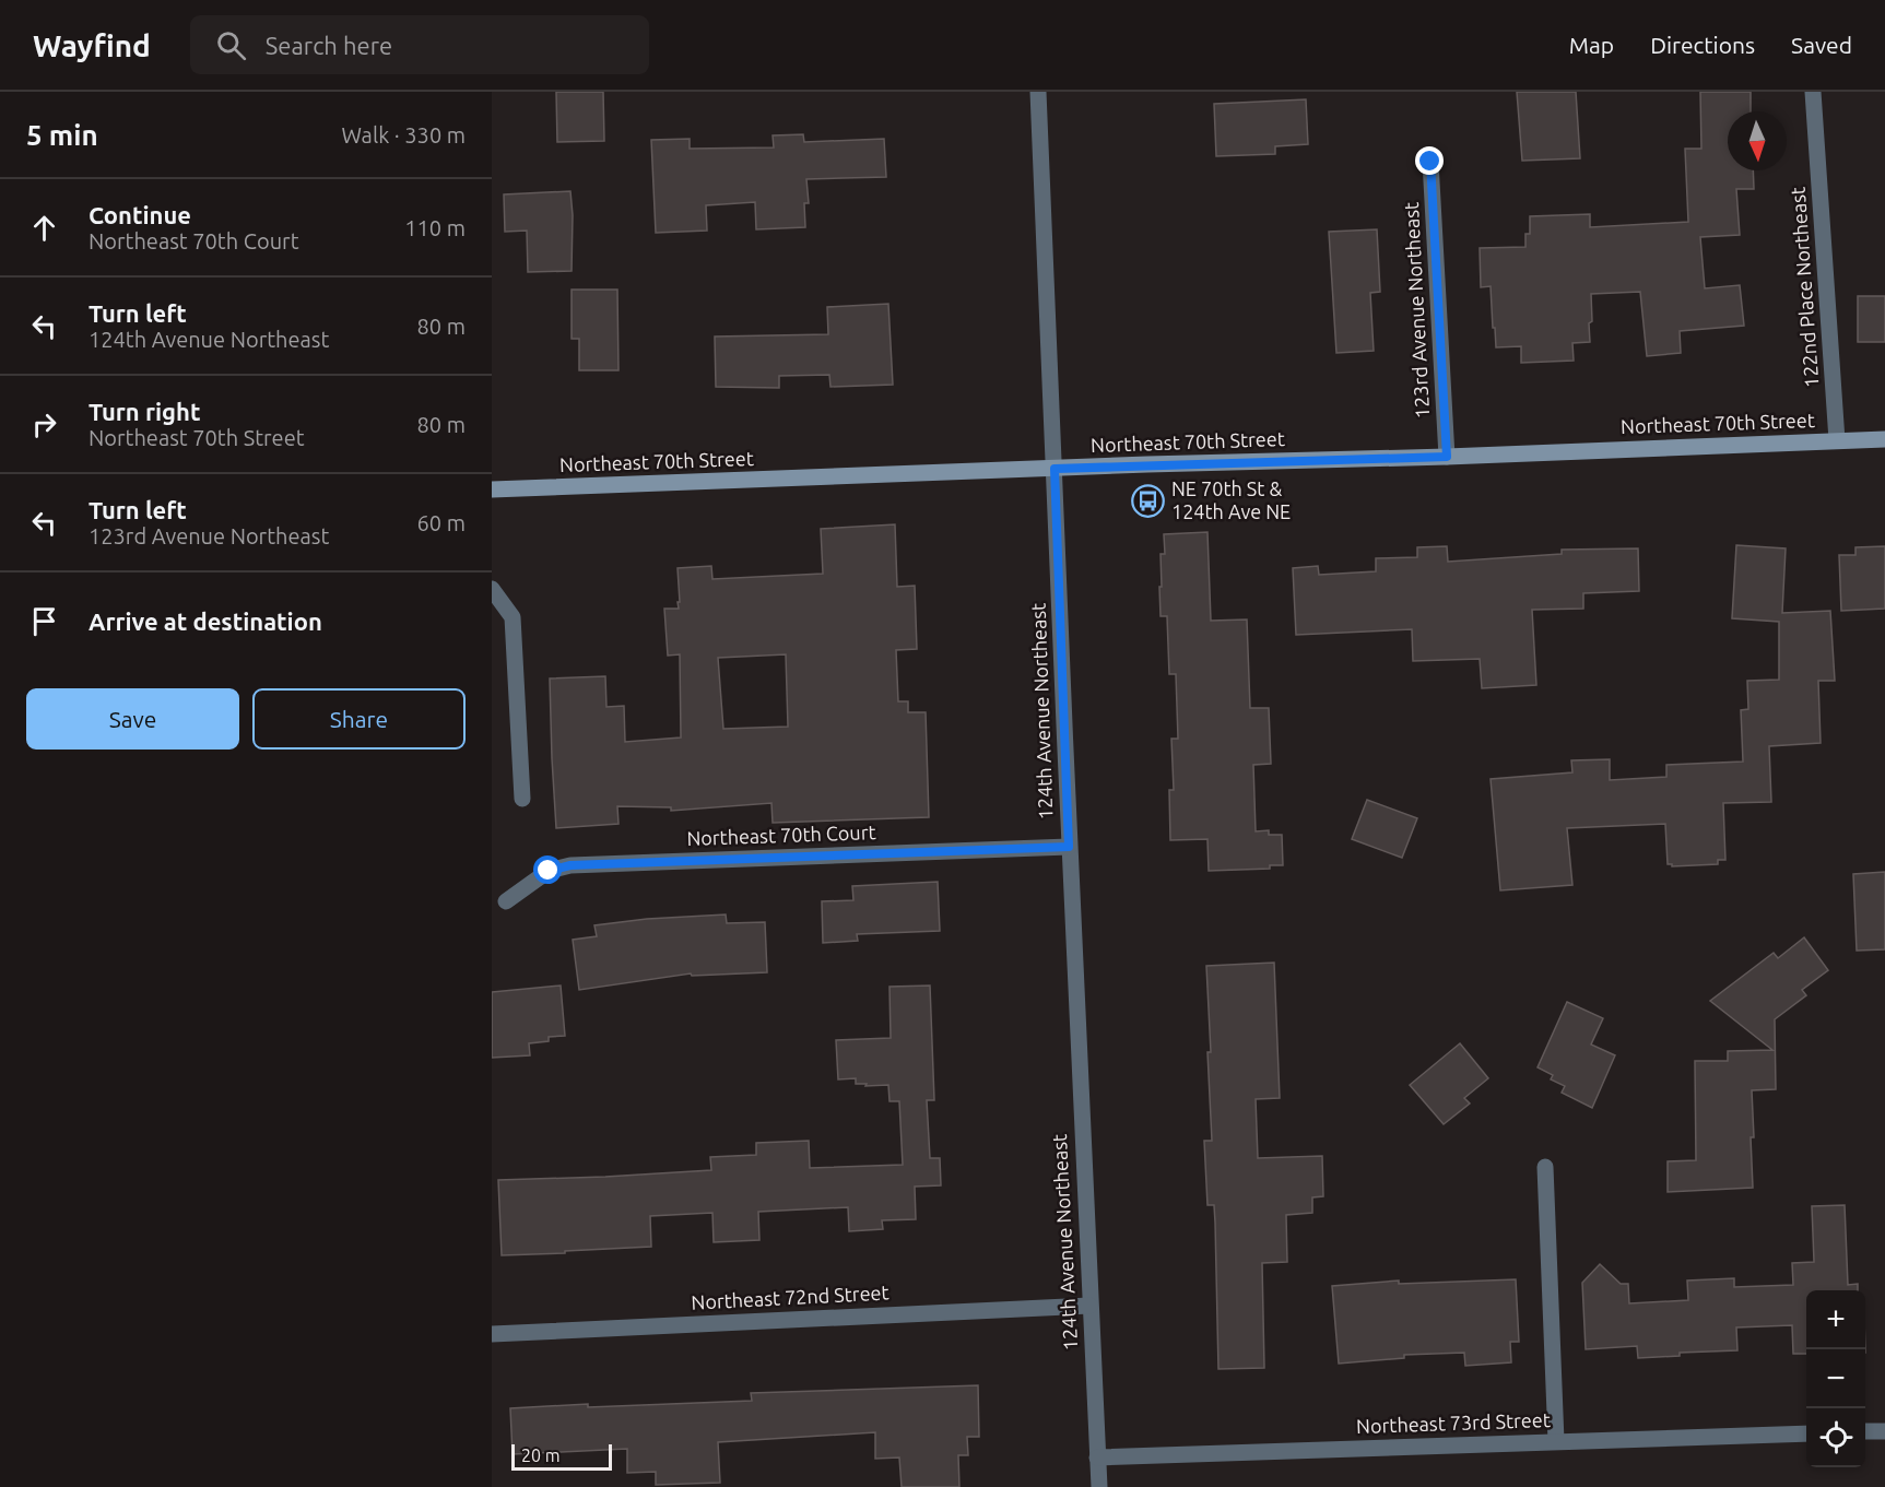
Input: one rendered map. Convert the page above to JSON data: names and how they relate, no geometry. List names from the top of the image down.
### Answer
{
  "streets": {
    "main road": ["Northeast 70th Street"],
    "street": [
      "122nd Place Northeast",
      "123rd Avenue Northeast",
      "124th Avenue Northeast",
      "Northeast 70th Court",
      "Northeast 72nd Street",
      "Northeast 73rd Street"
    ]
  },
  "crossings": [
    ["122nd Place Northeast", "Northeast 70th Street"],
    ["123rd Avenue Northeast", "Northeast 70th Street"],
    ["Northeast 70th Street", "124th Avenue Northeast"],
    ["124th Avenue Northeast", "Northeast 70th Court"],
    ["124th Avenue Northeast", "Northeast 72nd Street"],
    ["124th Avenue Northeast", "Northeast 73rd Street"]
  ],
  "places": {
    "bus stop": ["NE 70th St & 124th Ave NE"]
  },
  "scale_bar": "20 m",
  "north": "bottom",
  "page": {
    "header": "Wayfind",
    "search": "Search here",
    "nav": ["Map", "Directions", "Saved"],
    "heading": ["5 min", "Walk · 330 m"],
    "list": [
      ["Continue", "Northeast 70th Court", "110 m"],
      ["Turn left", "124th Avenue Northeast", "80 m"],
      ["Turn right", "Northeast 70th Street", "80 m"],
      ["Turn left", "123rd Avenue Northeast", "60 m"],
      "Arrive at destination"
    ],
    "buttons": ["Save", "Share"],
    "map_buttons": ["+", "−"],
    "scale": "20 m"
  }
}
